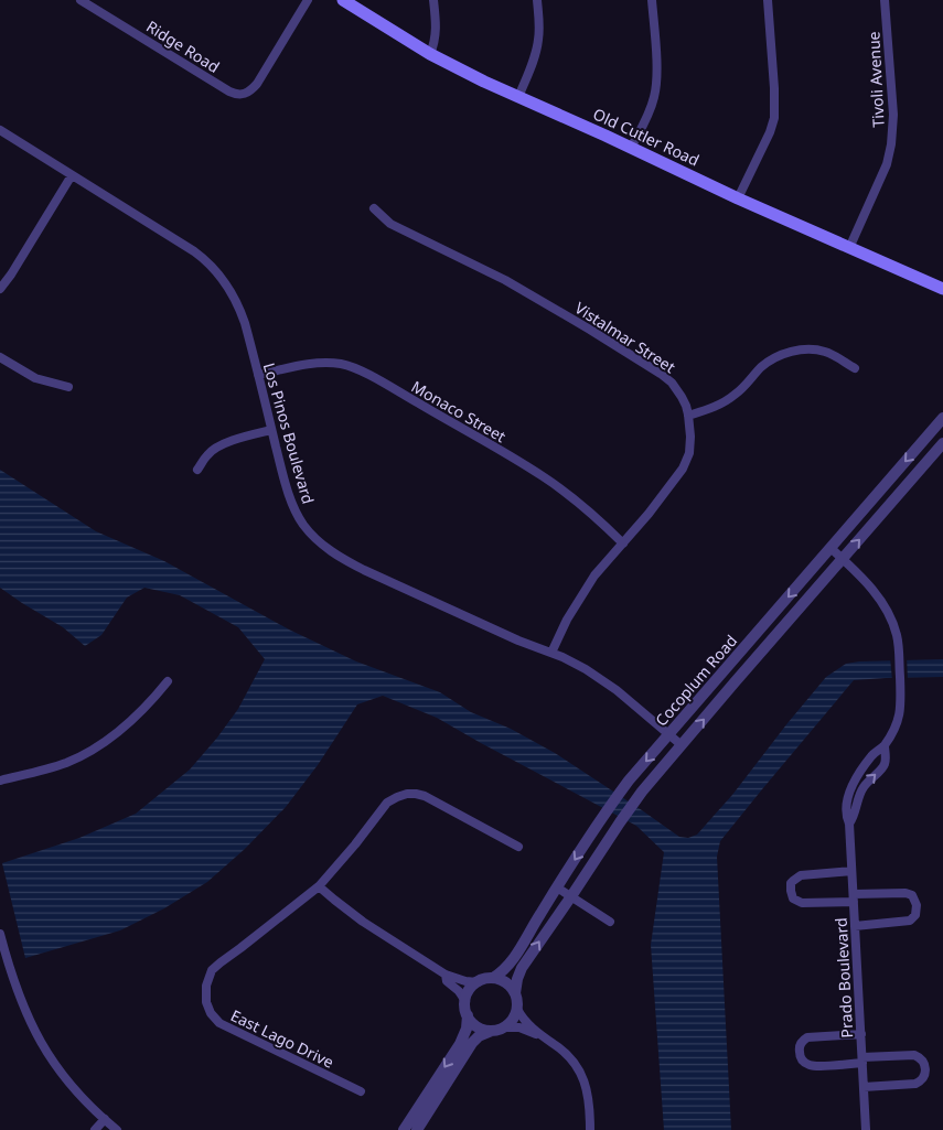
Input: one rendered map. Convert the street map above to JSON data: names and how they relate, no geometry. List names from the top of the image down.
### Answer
{
  "streets": {
    "main road": ["Old Cutler Road"],
    "street": [
      "Ridge Road",
      "Tivoli Avenue",
      "Vistalmar Street",
      "Monaco Street",
      "Los Pinos Boulevard",
      "Cocoplum Road",
      "Prado Boulevard",
      "East Lago Drive"
    ]
  },
  "crossings": [
    ["Tivoli Avenue", "Old Cutler Road"],
    ["Vistalmar Street", "Monaco Street"],
    ["Vistalmar Street", "Los Pinos Boulevard"],
    ["Monaco Street", "Los Pinos Boulevard"],
    ["Los Pinos Boulevard", "Cocoplum Road"],
    ["Cocoplum Road", "Prado Boulevard"]
  ]
}
